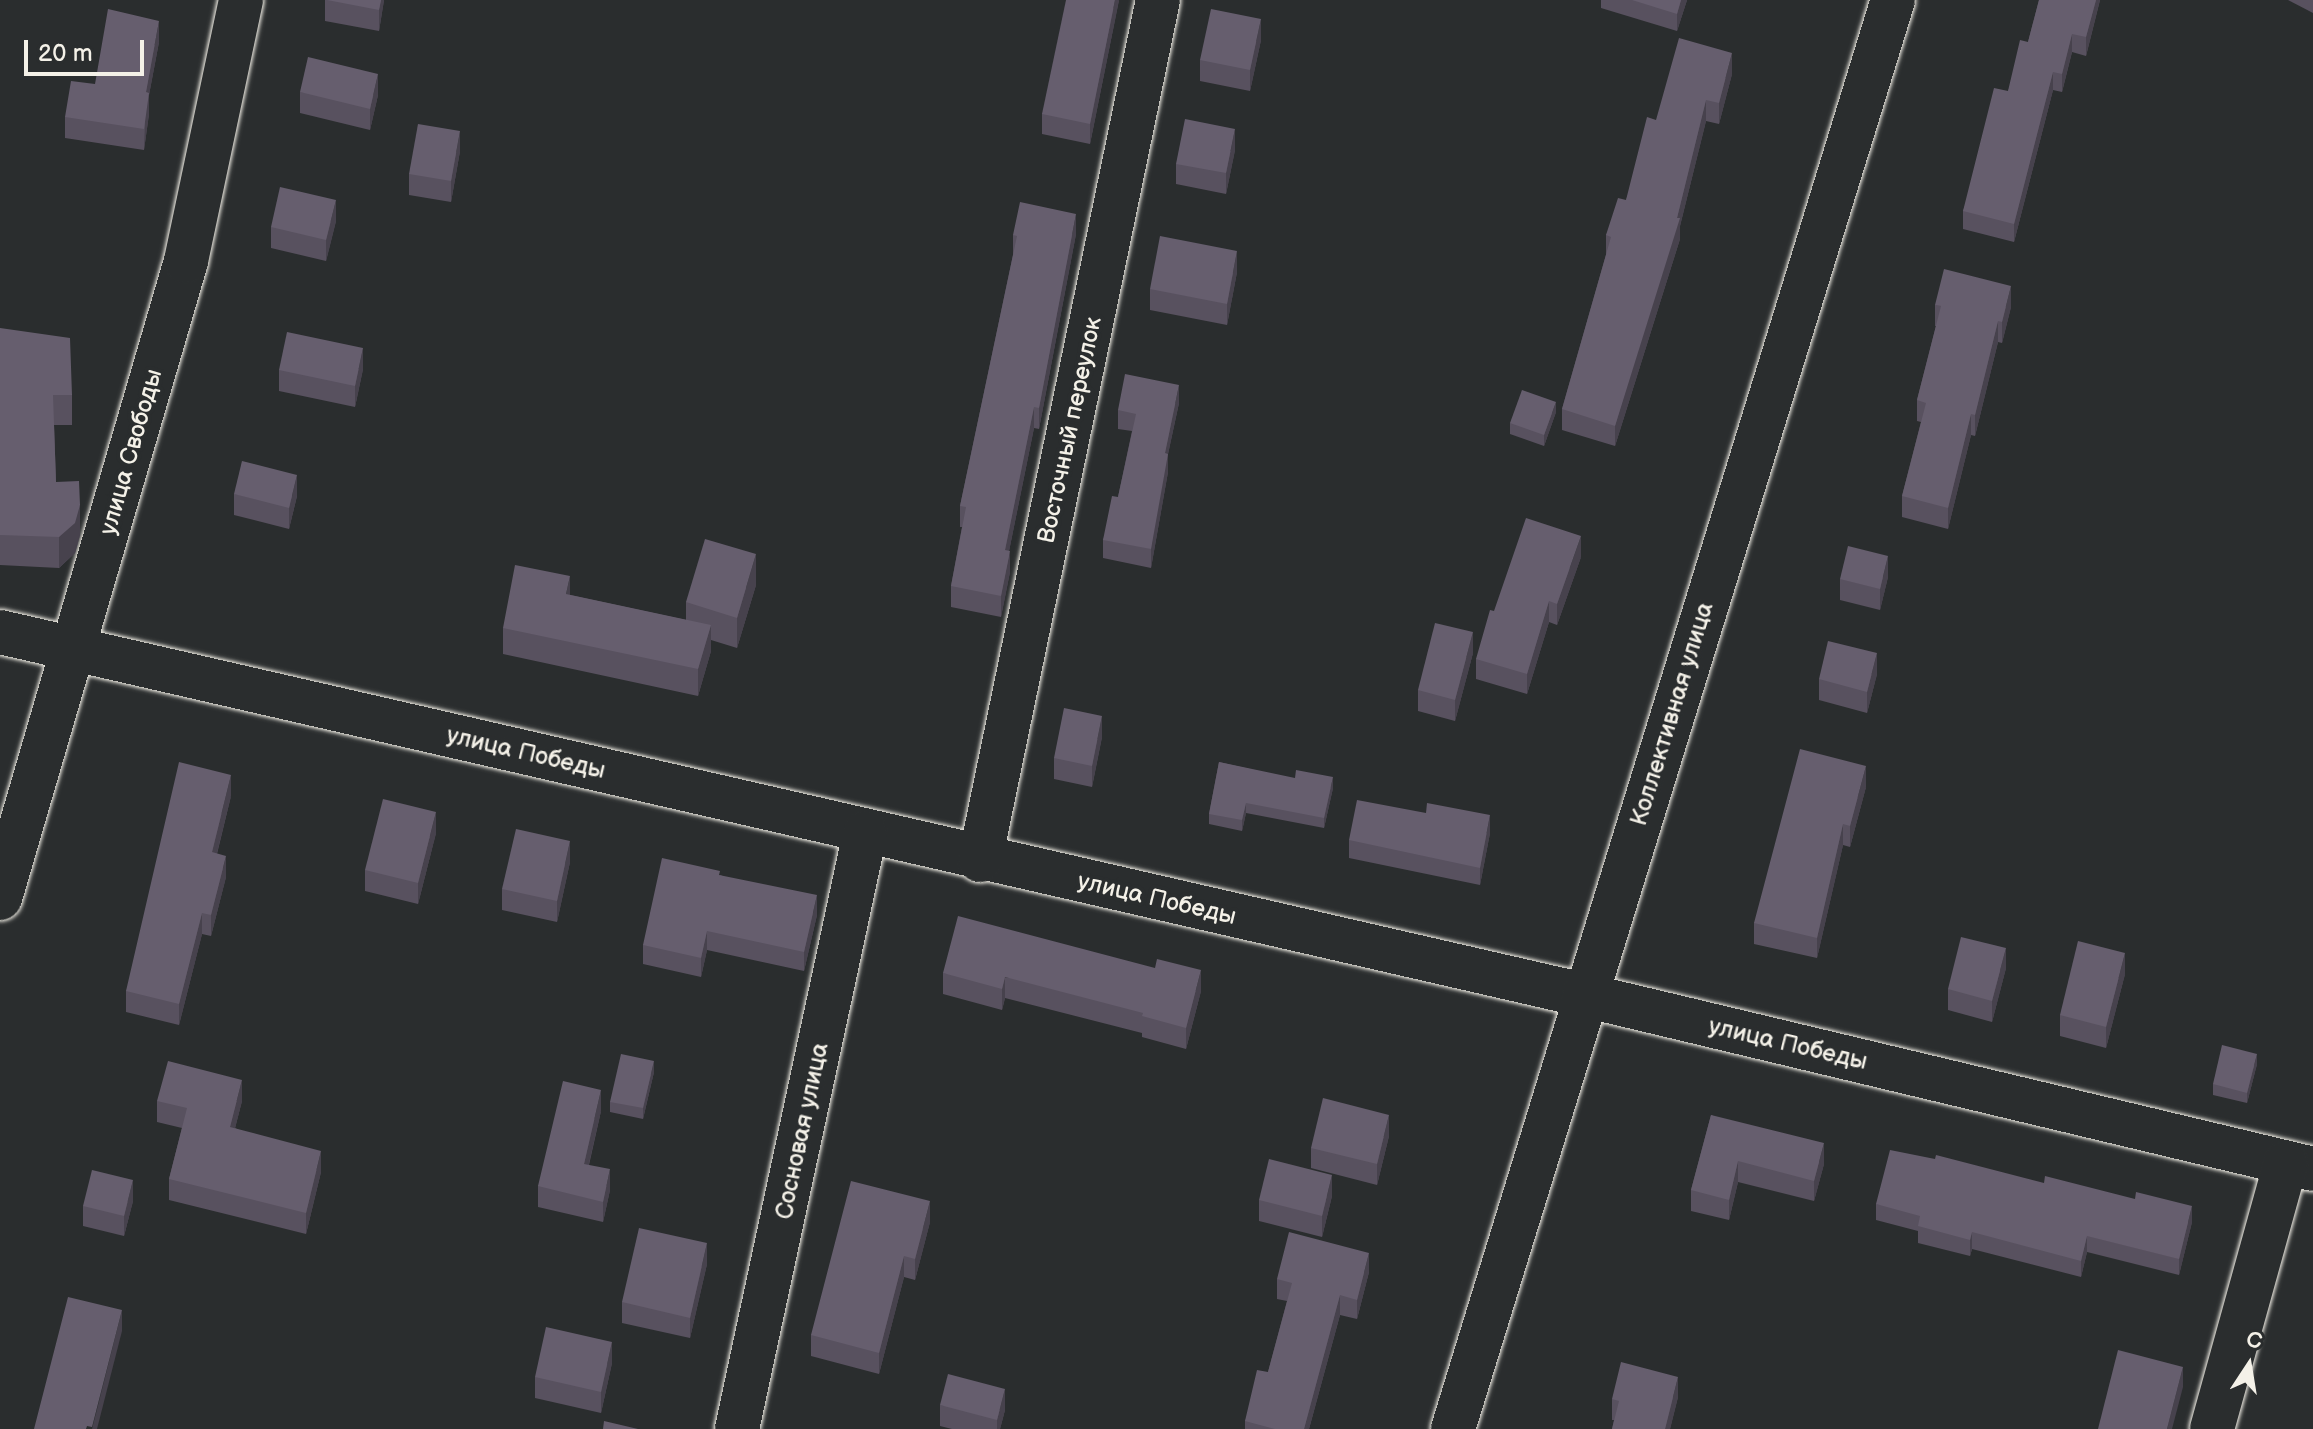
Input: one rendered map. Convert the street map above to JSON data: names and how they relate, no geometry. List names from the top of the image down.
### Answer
{
  "streets": {
    "street": [
      "Восточный переулок",
      "улица Свободы",
      "Коллективная улица",
      "улица Победы",
      "Сосновая улица"
    ]
  },
  "crossings": [
    ["Восточный переулок", "улица Победы"],
    ["улица Свободы", "улица Победы"],
    ["Коллективная улица", "улица Победы"],
    ["улица Победы", "Сосновая улица"]
  ],
  "scale_bar": "20 m",
  "north": "top"
}
